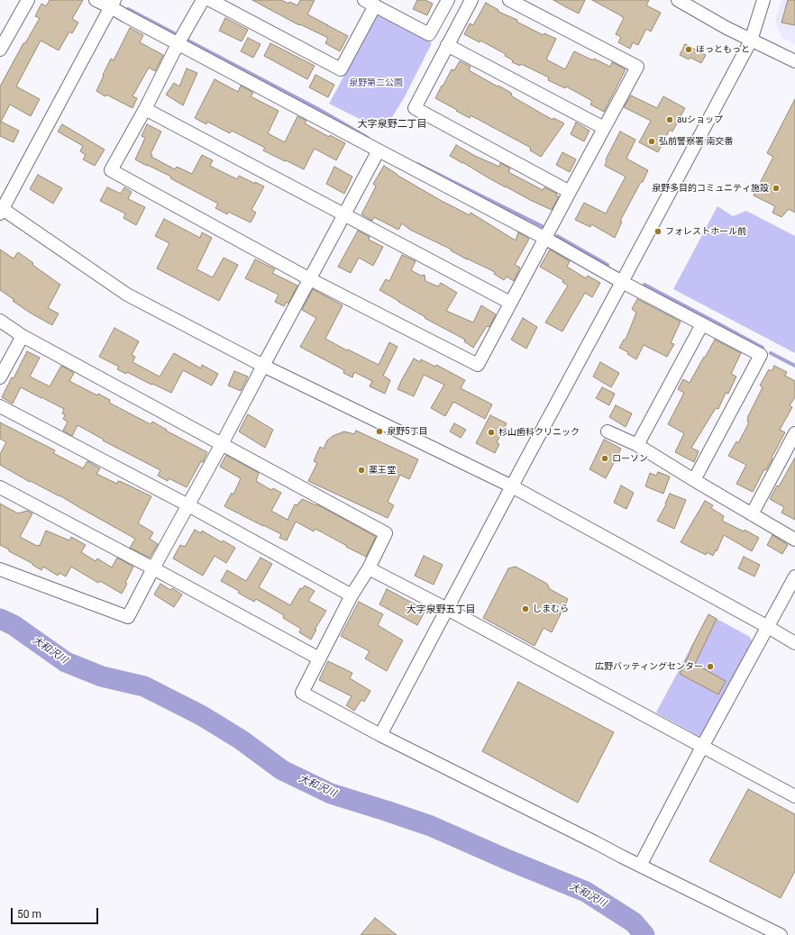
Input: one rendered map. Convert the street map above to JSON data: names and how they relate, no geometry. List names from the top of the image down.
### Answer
{
  "districts": ["大字泉野二丁目", "大字泉野五丁目"],
  "water": ["大和沢川"],
  "parks": ["泉野第二公園"],
  "places": [
    "ほっともっと",
    "auショップ",
    "弘前警察署 南交番",
    "泉野多目的コミュニティ施設",
    "フォレストホール前",
    "泉野5丁目",
    "杉山歯科クリニック",
    "ローソン",
    "薬王堂",
    "しまむら",
    "広野バッティングセンター"
  ],
  "scale_bar": "50 m"
}
